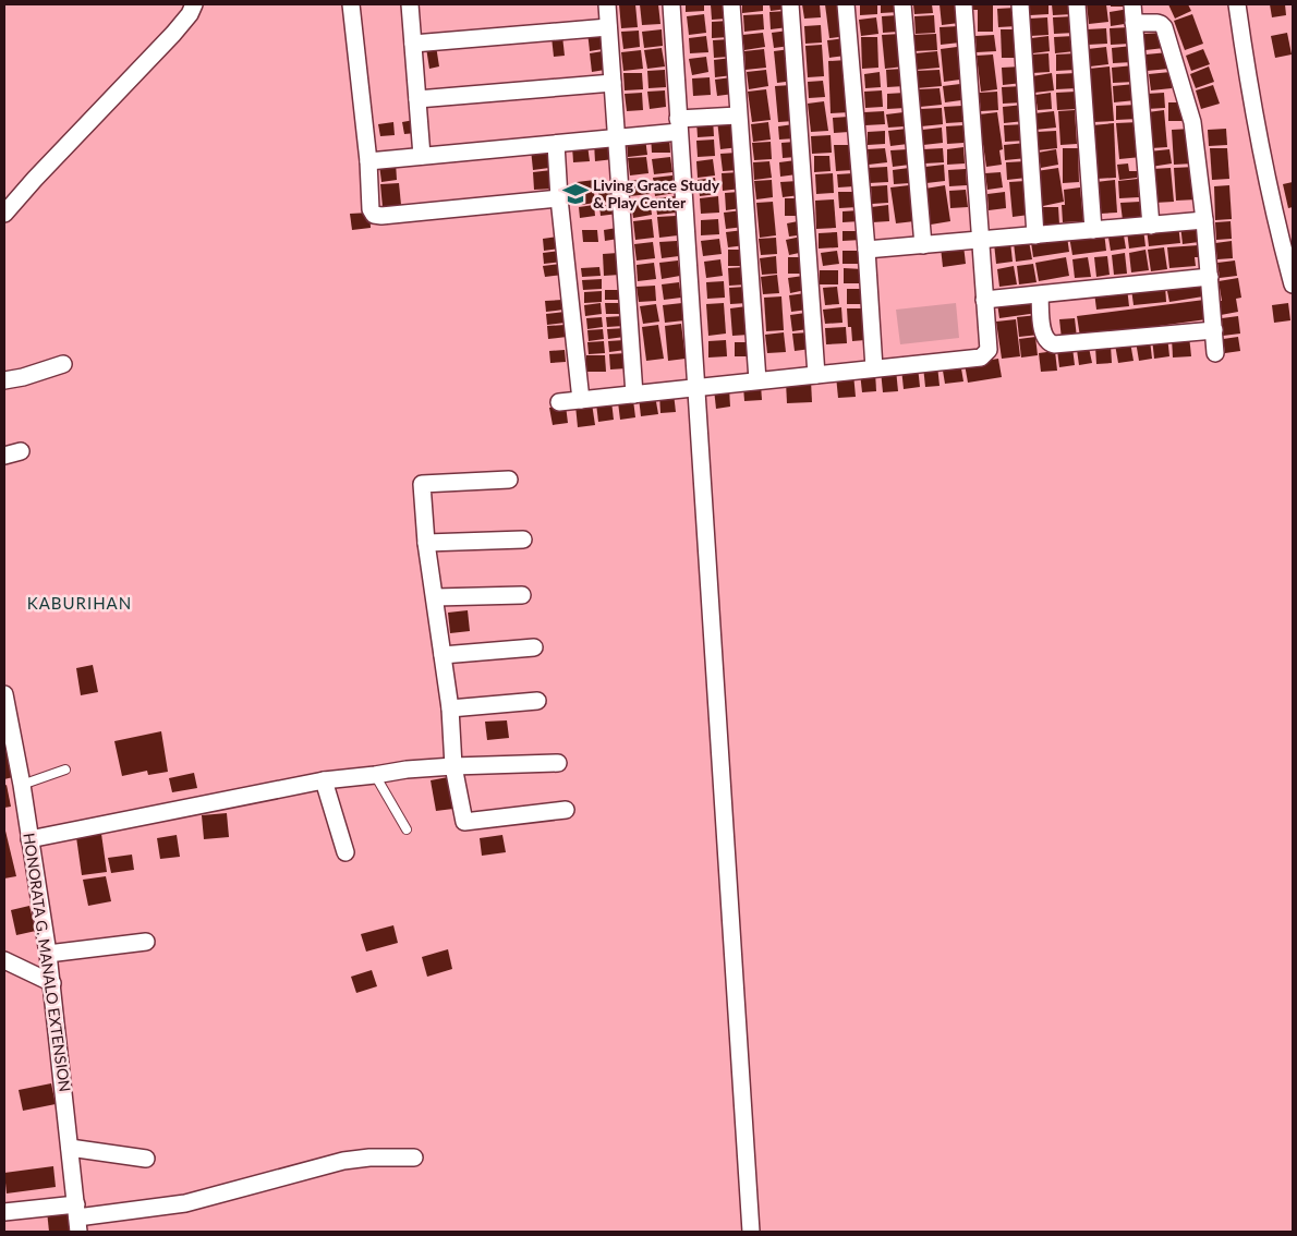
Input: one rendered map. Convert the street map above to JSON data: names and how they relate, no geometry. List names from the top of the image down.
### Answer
{
  "streets": {
    "street": ["HONORATA G. MANALO EXTENSION"]
  },
  "districts": ["KABURIHAN"],
  "places": {
    "school or university": ["Living Grace Study & Play Center"]
  }
}
